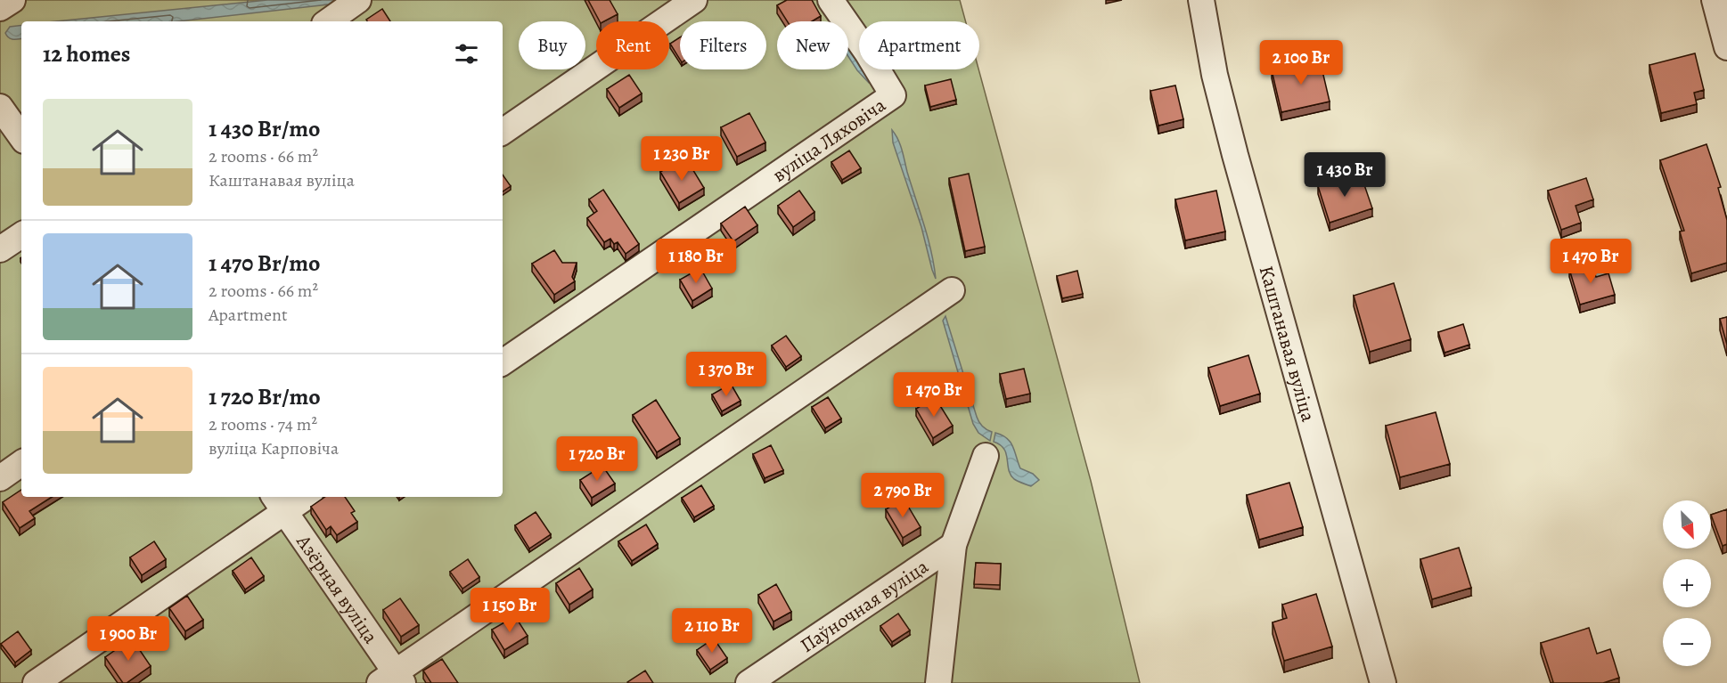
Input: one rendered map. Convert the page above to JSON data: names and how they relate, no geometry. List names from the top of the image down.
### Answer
{
  "streets": {
    "street": [
      "вуліца Ляховіча",
      "Каштанавая вуліца",
      "Азёрная вуліца",
      "Паўночная вуліца"
    ]
  },
  "north": "bottom right",
  "page": {
    "chip": [
      "Buy",
      "Rent",
      "Filters",
      "New",
      "Apartment"
    ],
    "heading": "12 homes",
    "price": [
      "2 100 Br",
      "1 230 Br",
      "1 430 Br",
      "1 180 Br",
      "1 470 Br",
      "1 370 Br",
      "1 470 Br",
      "1 720 Br",
      "2 790 Br",
      "1 150 Br",
      "2 110 Br",
      "1 900 Br"
    ],
    "list": [
      {
        "name": "1 430 Br/mo",
        "note": "2 rooms · 66 m² · Каштанавая вуліца"
      },
      {
        "name": "1 470 Br/mo",
        "note": "2 rooms · 66 m² · Apartment"
      },
      {
        "name": "1 720 Br/mo",
        "note": "2 rooms · 74 m² · вуліца Карповіча"
      }
    ],
    "map_buttons": ["+", "−"]
  }
}
